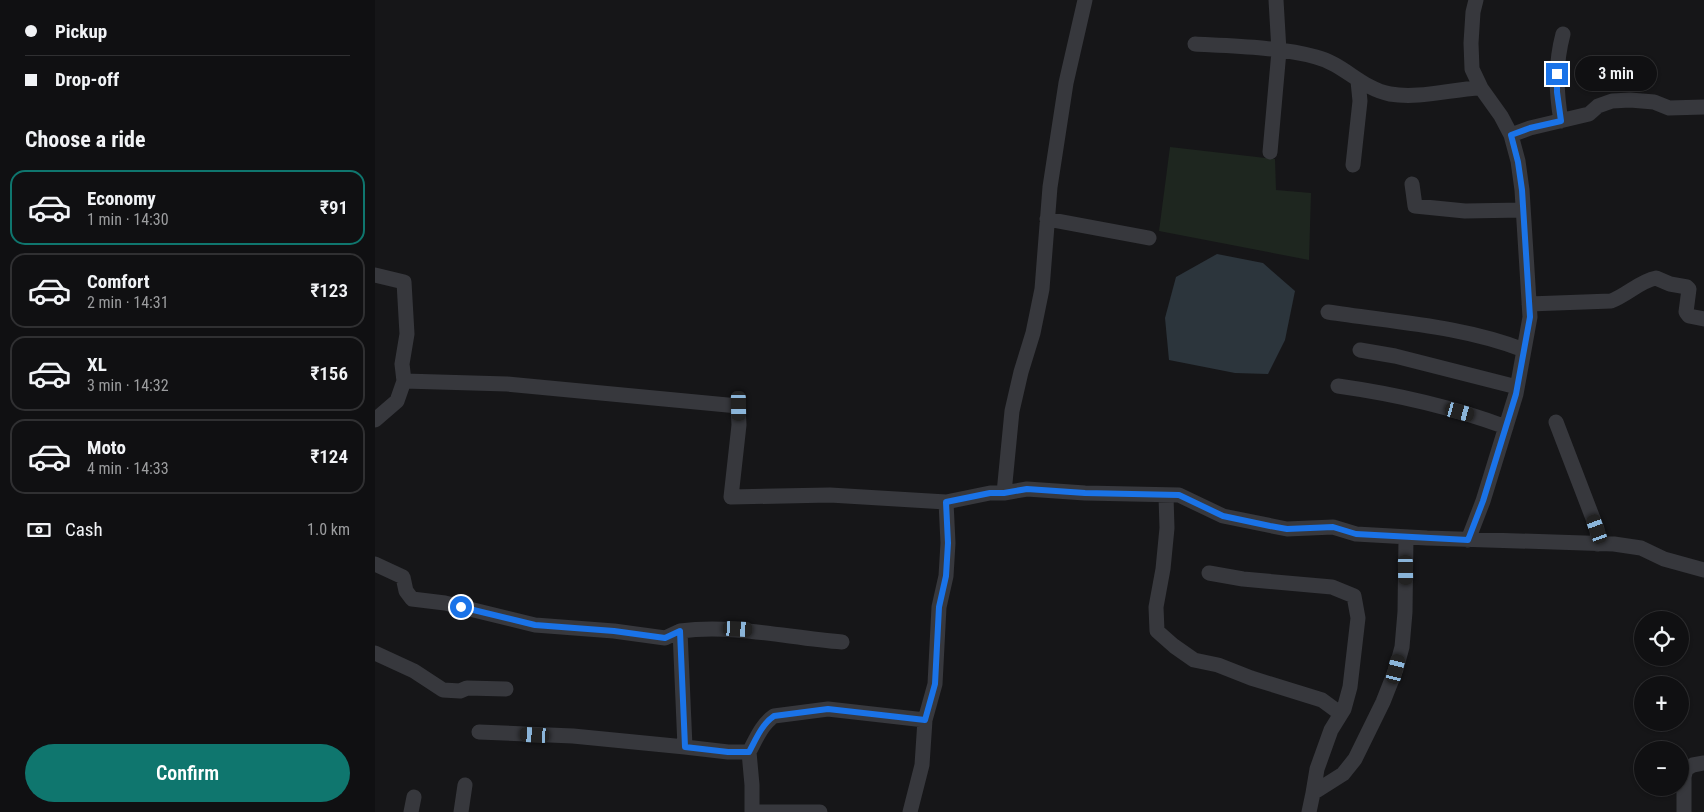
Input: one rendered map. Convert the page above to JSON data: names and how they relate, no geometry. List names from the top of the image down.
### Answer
{
  "page": {
    "banner": ["Pickup", "Drop-off"],
    "bubble": "3 min",
    "heading": "Choose a ride",
    "list": [
      {
        "name": "Economy",
        "note": "1 min · 14:30",
        "value": "₹91"
      },
      {
        "name": "Comfort",
        "note": "2 min · 14:31",
        "value": "₹123"
      },
      {
        "name": "XL",
        "note": "3 min · 14:32",
        "value": "₹156"
      },
      {
        "name": "Moto",
        "note": "4 min · 14:33",
        "value": "₹124"
      }
    ],
    "pay": ["Cash", "1.0 km"],
    "map_buttons": ["+", "−"],
    "buttons": "Confirm"
  }
}
